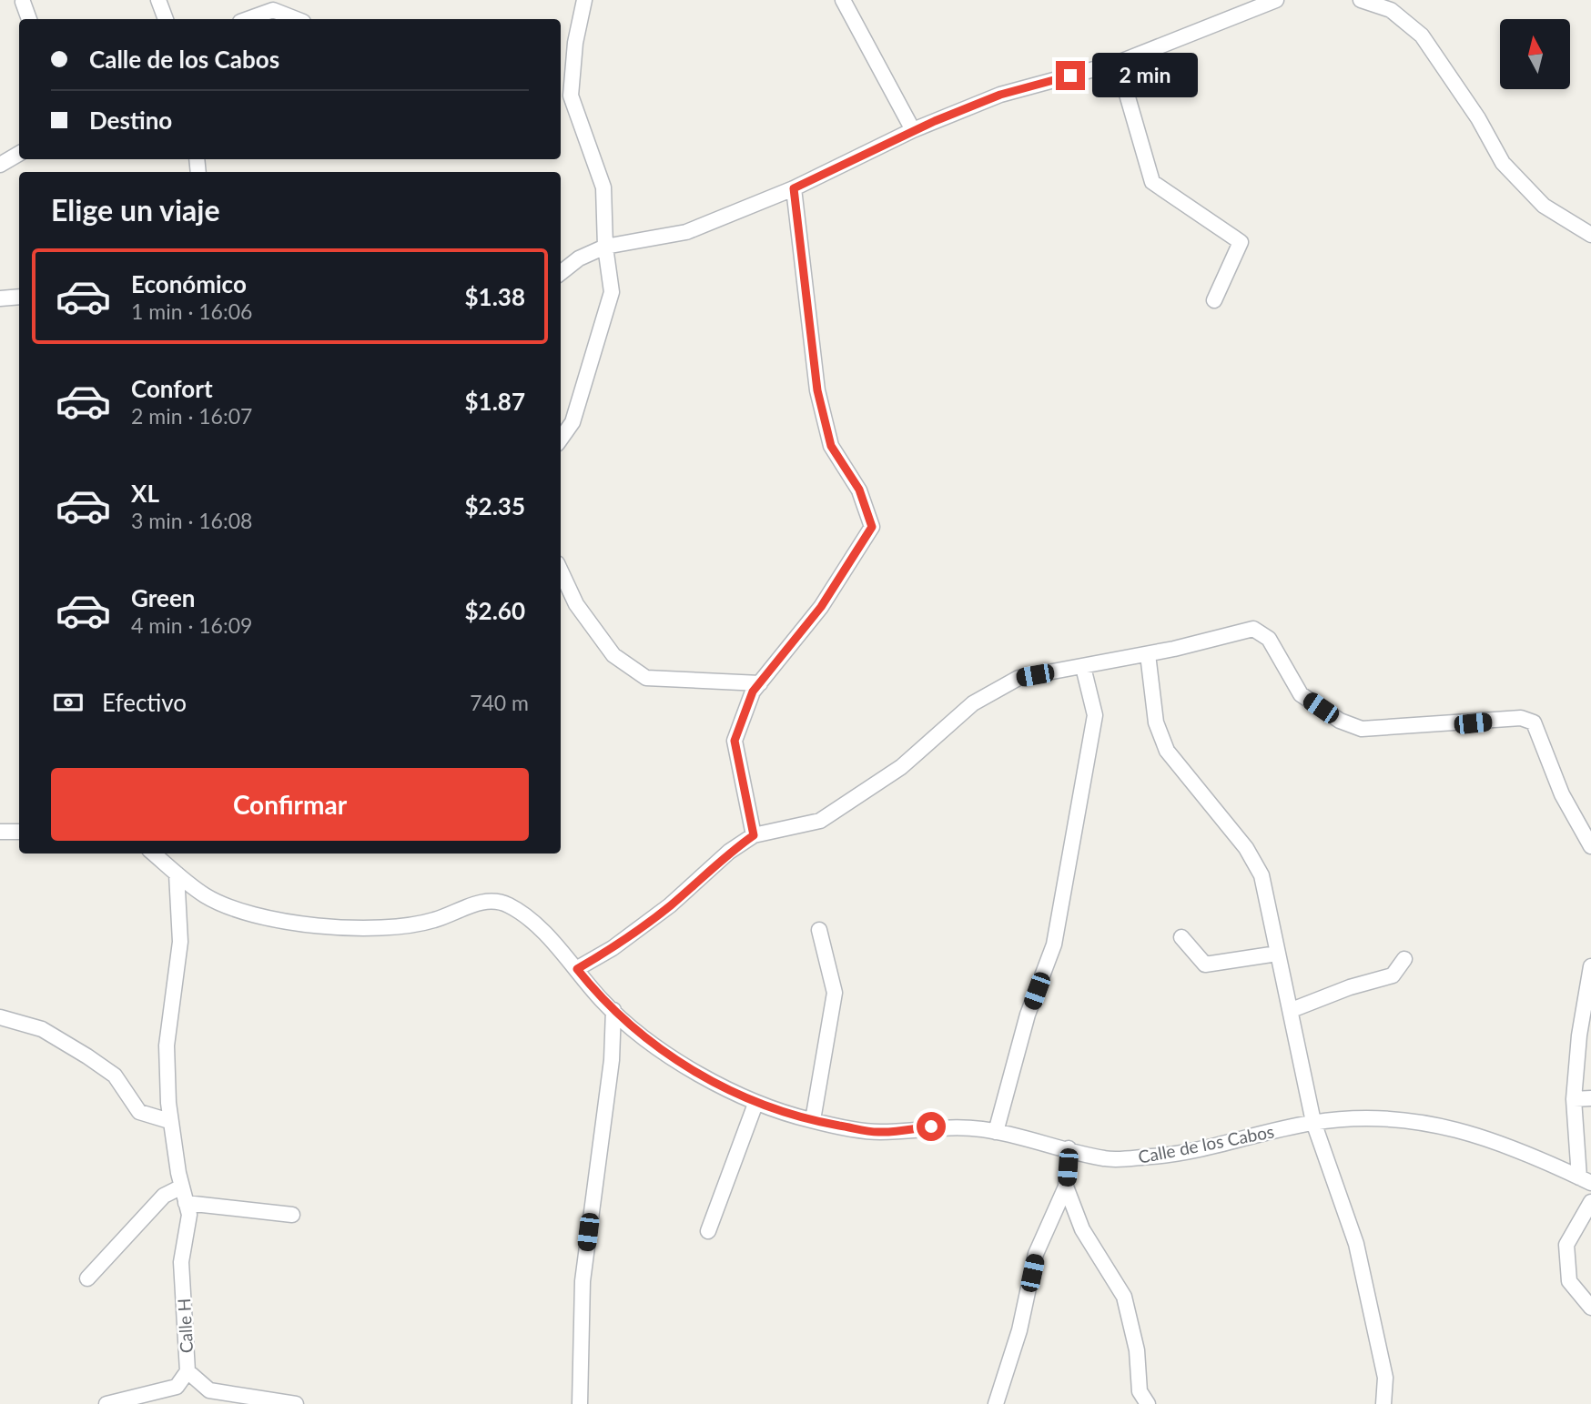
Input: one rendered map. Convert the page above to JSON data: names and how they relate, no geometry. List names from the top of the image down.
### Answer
{
  "streets": {
    "street": ["Calle de los Cabos", "Calle H"]
  },
  "crossings": [
    ["Calle de los Cabos", "Calle H"]
  ],
  "north": "top",
  "page": {
    "banner": ["Calle de los Cabos", "Destino"],
    "bubble": "2 min",
    "heading": "Elige un viaje",
    "list": [
      {
        "name": "Económico",
        "note": "1 min · 16:06",
        "value": "$1.38"
      },
      {
        "name": "Confort",
        "note": "2 min · 16:07",
        "value": "$1.87"
      },
      {
        "name": "XL",
        "note": "3 min · 16:08",
        "value": "$2.35"
      },
      {
        "name": "Green",
        "note": "4 min · 16:09",
        "value": "$2.60"
      }
    ],
    "pay": ["Efectivo", "740 m"],
    "buttons": "Confirmar"
  }
}
